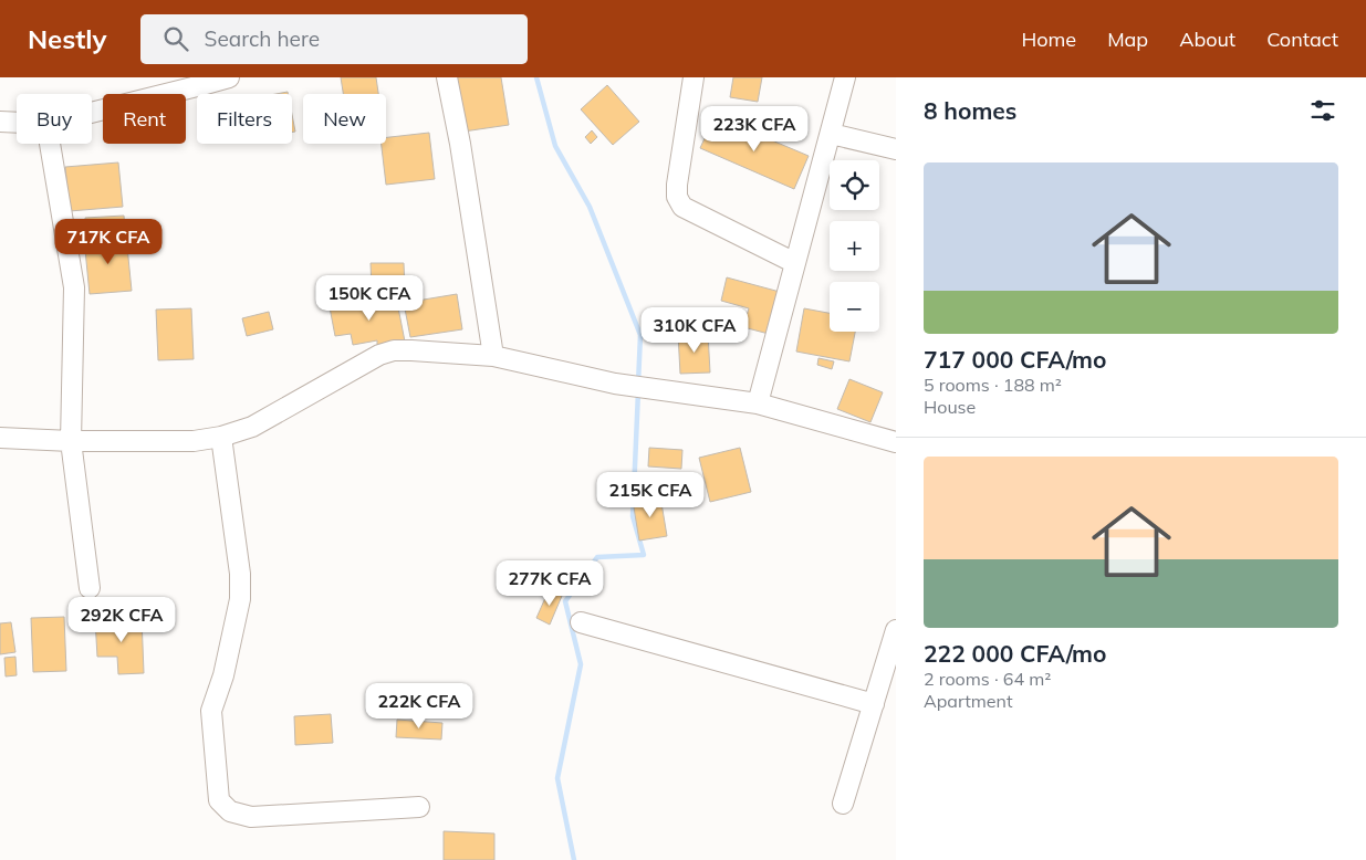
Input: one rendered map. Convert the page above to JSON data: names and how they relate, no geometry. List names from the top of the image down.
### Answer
{
  "page": {
    "header": "Nestly",
    "search": "Search here",
    "nav": [
      "Home",
      "Map",
      "About",
      "Contact"
    ],
    "heading": "8 homes",
    "chip": [
      "Buy",
      "Rent",
      "Filters",
      "New"
    ],
    "price": [
      "223K CFA",
      "717K CFA",
      "150K CFA",
      "310K CFA",
      "215K CFA",
      "277K CFA",
      "292K CFA",
      "222K CFA"
    ],
    "list": [
      {
        "name": "717 000 CFA/mo",
        "note": "5 rooms · 188 m² · House"
      },
      {
        "name": "222 000 CFA/mo",
        "note": "2 rooms · 64 m² · Apartment"
      }
    ],
    "map_buttons": ["+", "−"]
  }
}
